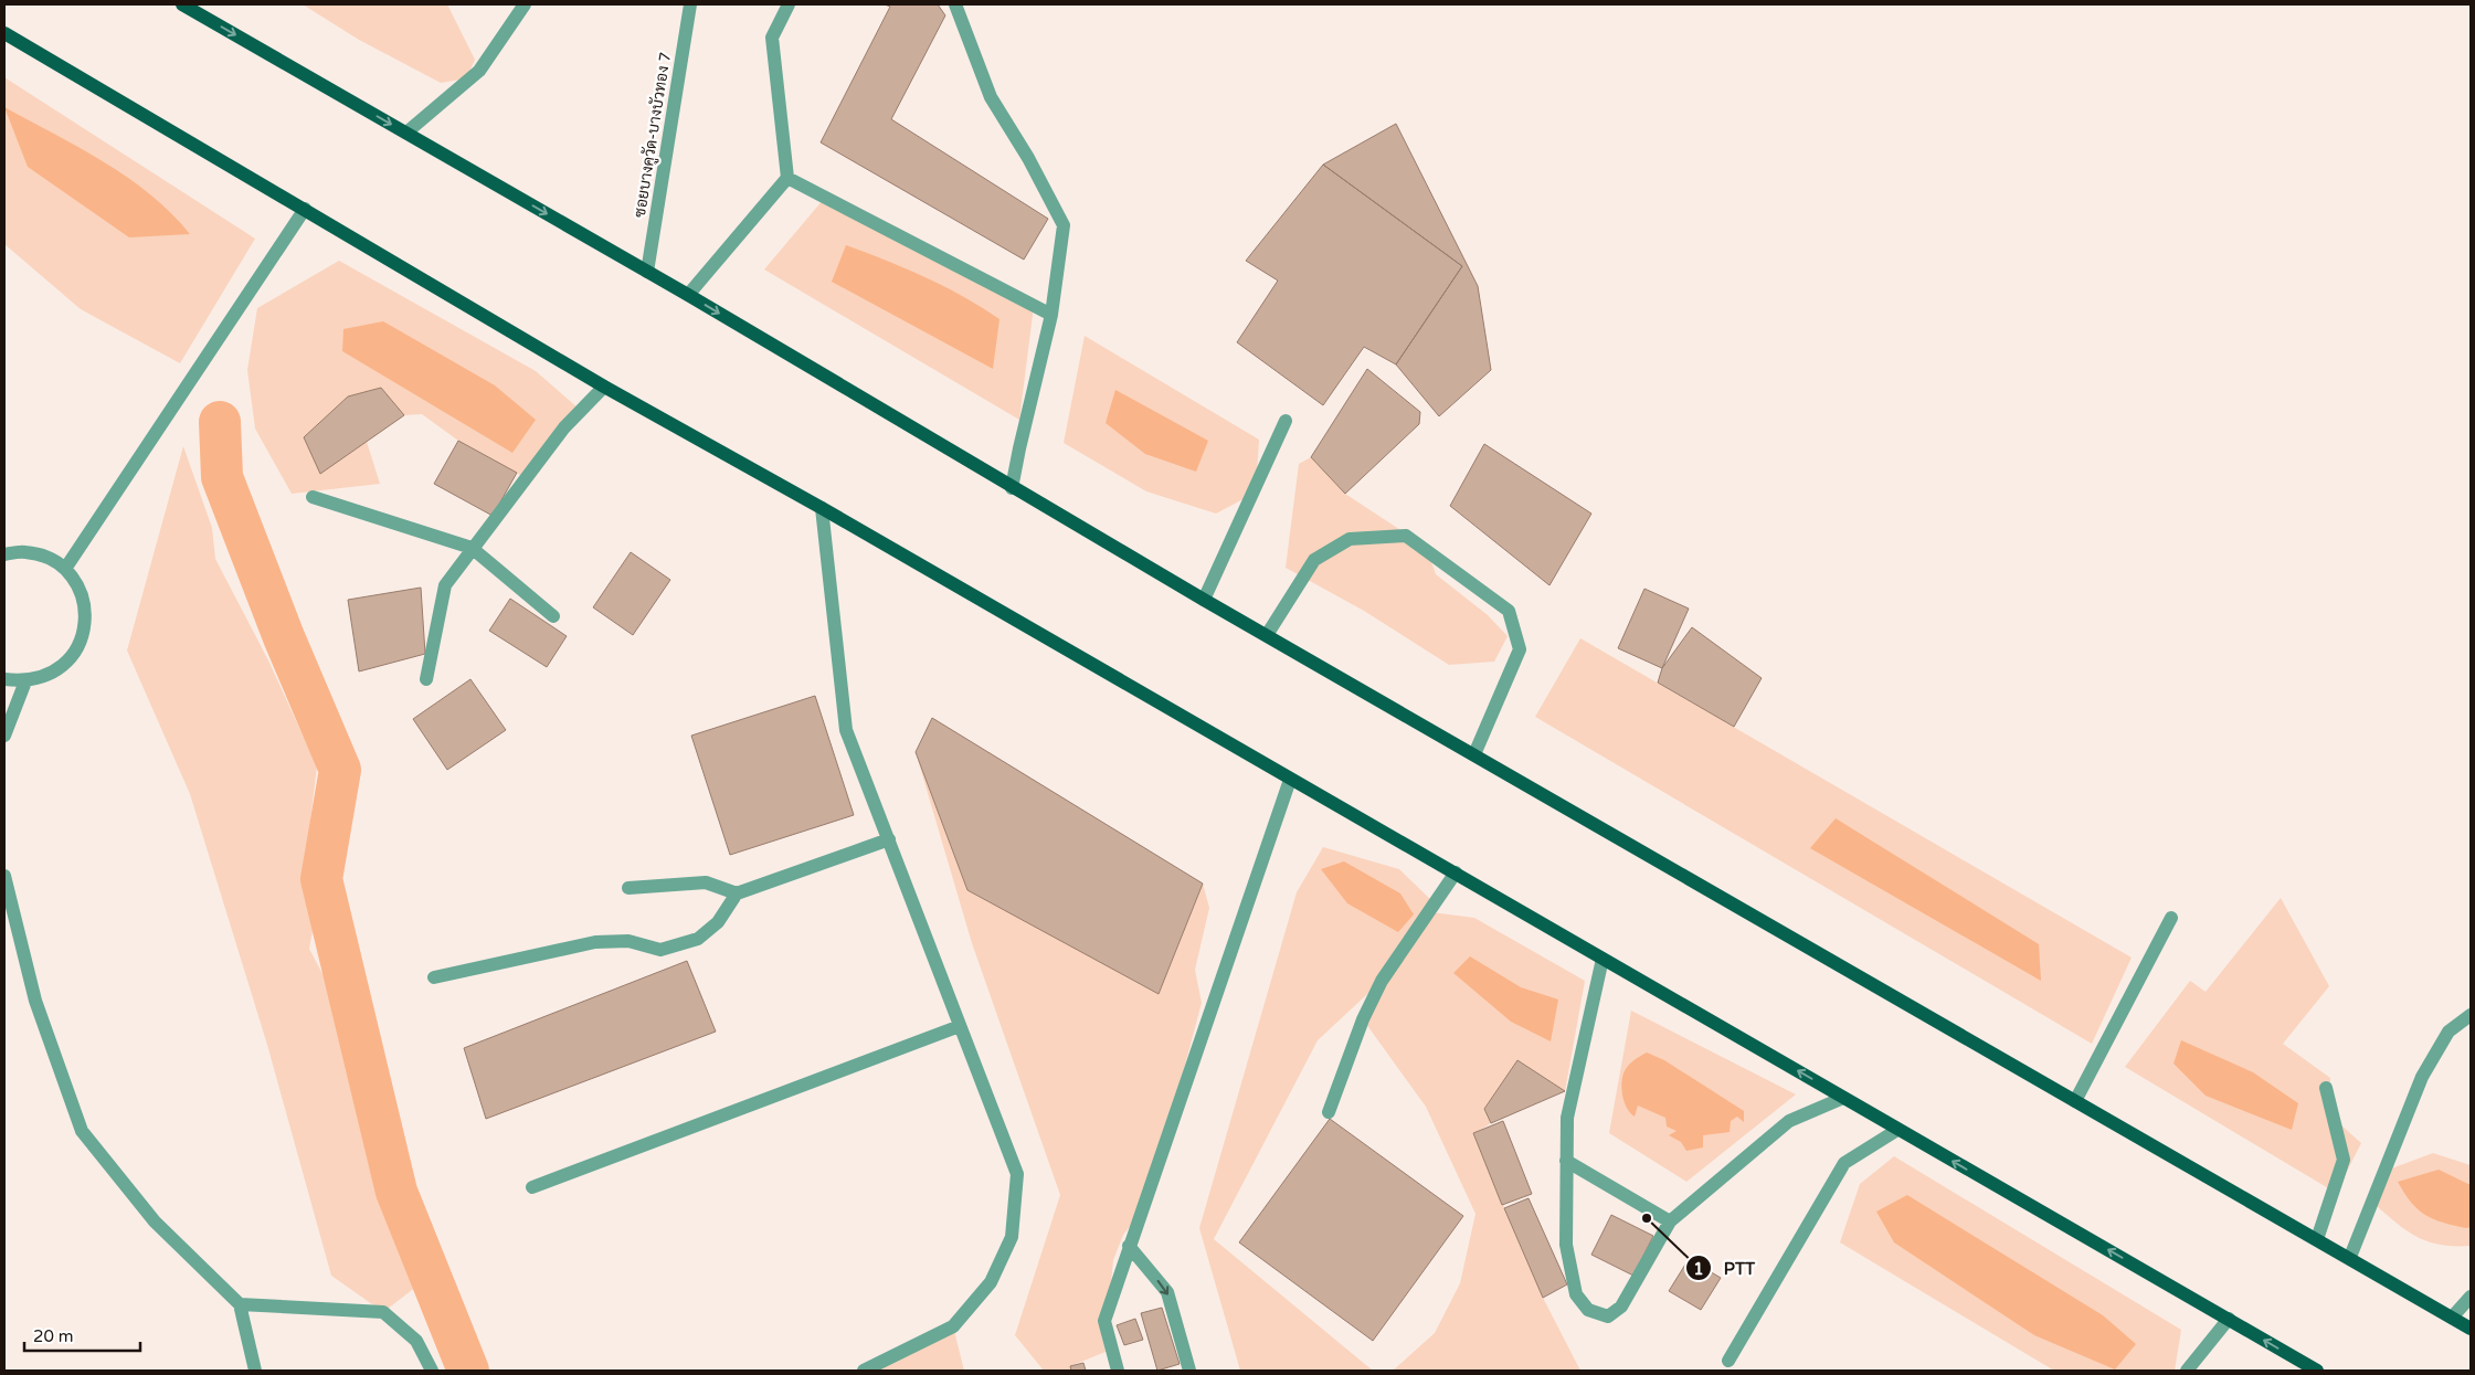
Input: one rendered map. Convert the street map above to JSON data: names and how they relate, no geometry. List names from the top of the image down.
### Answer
{
  "streets": {
    "street": ["ซอยบางคูวัด-บางบัวทอง 7"]
  },
  "places": ["PTT"],
  "scale_bar": "20 m"
}
